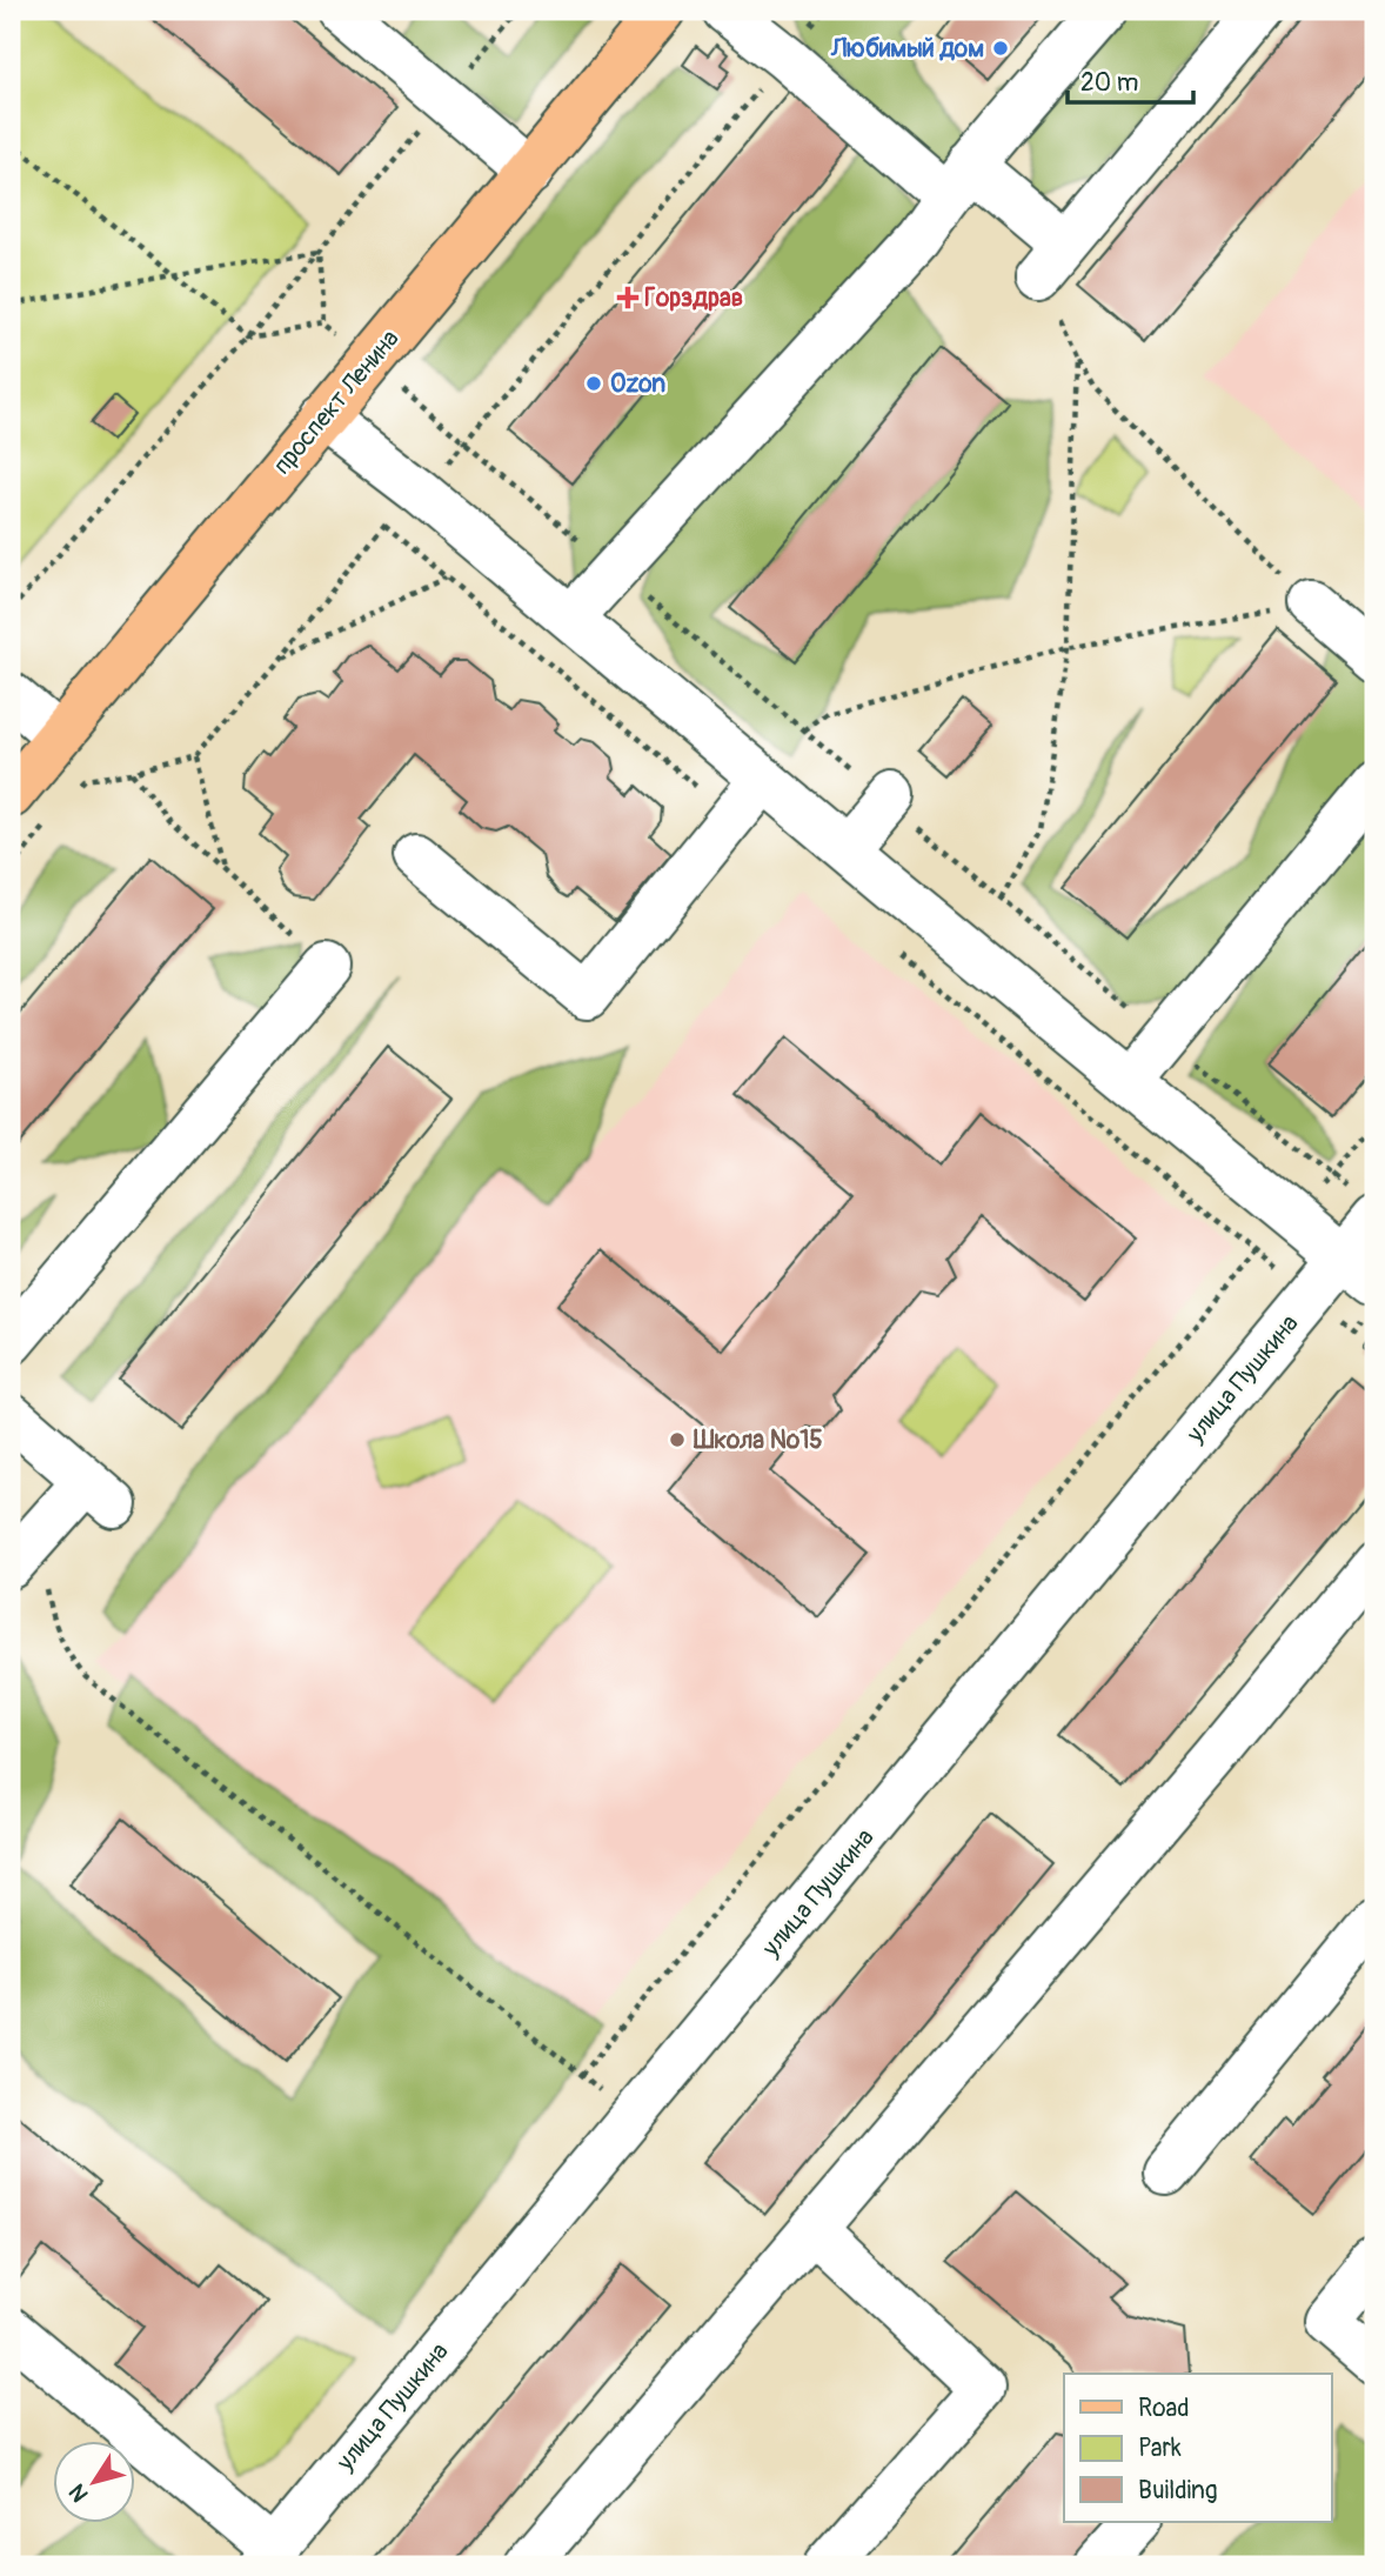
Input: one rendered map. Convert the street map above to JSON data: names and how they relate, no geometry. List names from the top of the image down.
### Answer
{
  "streets": {
    "main road": ["проспект Ленина"],
    "street": ["улица Пушкина"]
  },
  "places": {
    "other": ["Любимый дом", "Ozon", "Школа №15"],
    "health": ["Горздрав"]
  },
  "legend": ["Road", "Park", "Building"],
  "scale_bar": "20 m",
  "north": "bottom left"
}
